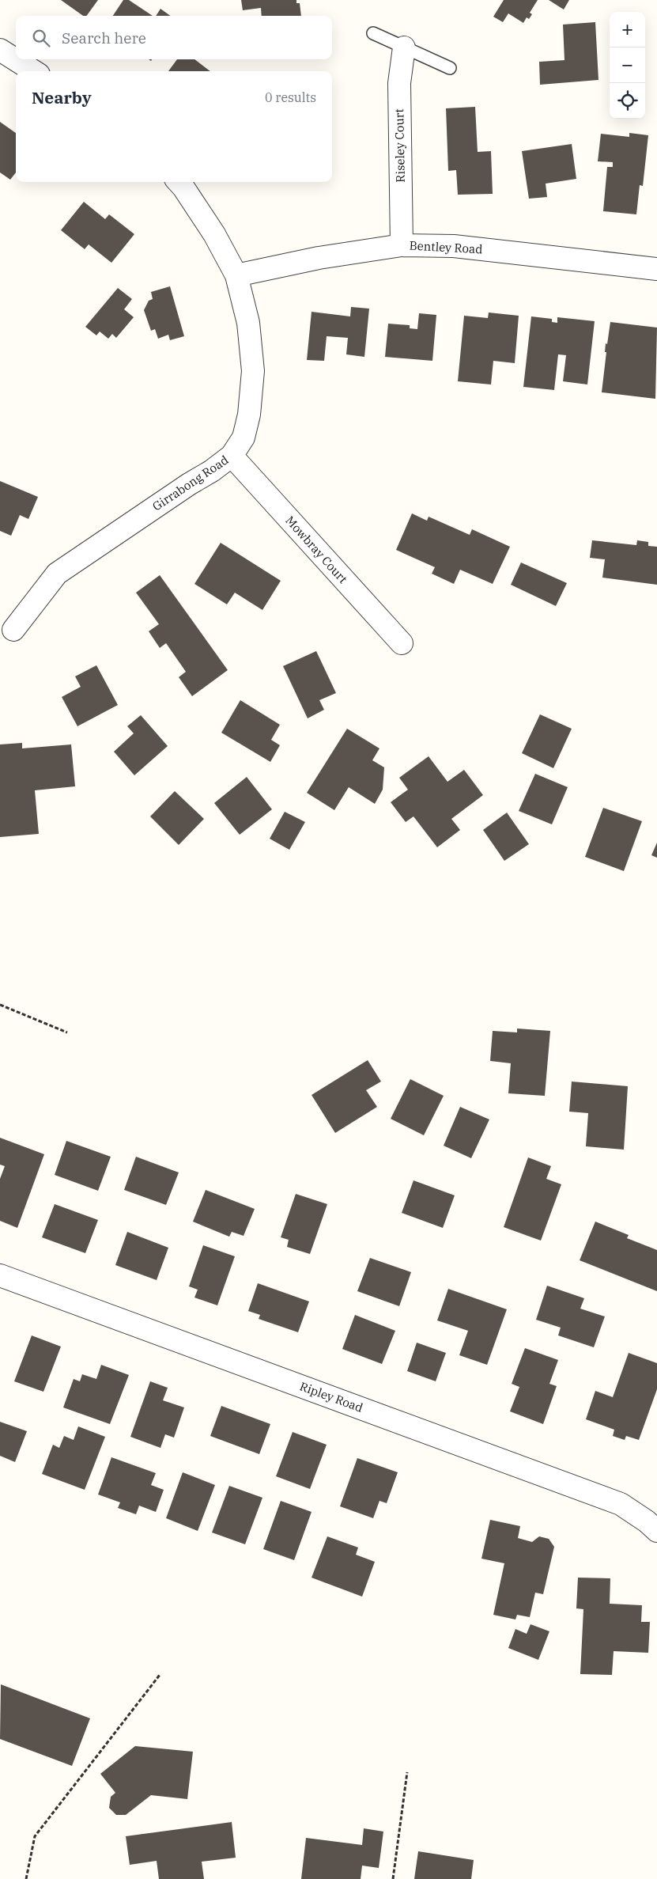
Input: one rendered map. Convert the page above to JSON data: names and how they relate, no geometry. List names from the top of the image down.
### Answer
{
  "streets": {
    "street": [
      "Riseley Court",
      "Bentley Road",
      "Girrabong Road",
      "Mowbray Court",
      "Ripley Road"
    ]
  },
  "crossings": [
    ["Riseley Court", "Bentley Road"],
    ["Bentley Road", "Girrabong Road"],
    ["Girrabong Road", "Mowbray Court"]
  ],
  "page": {
    "map_buttons": ["+", "−"],
    "search": "Search here",
    "heading": ["Nearby", "0 results"]
  }
}
